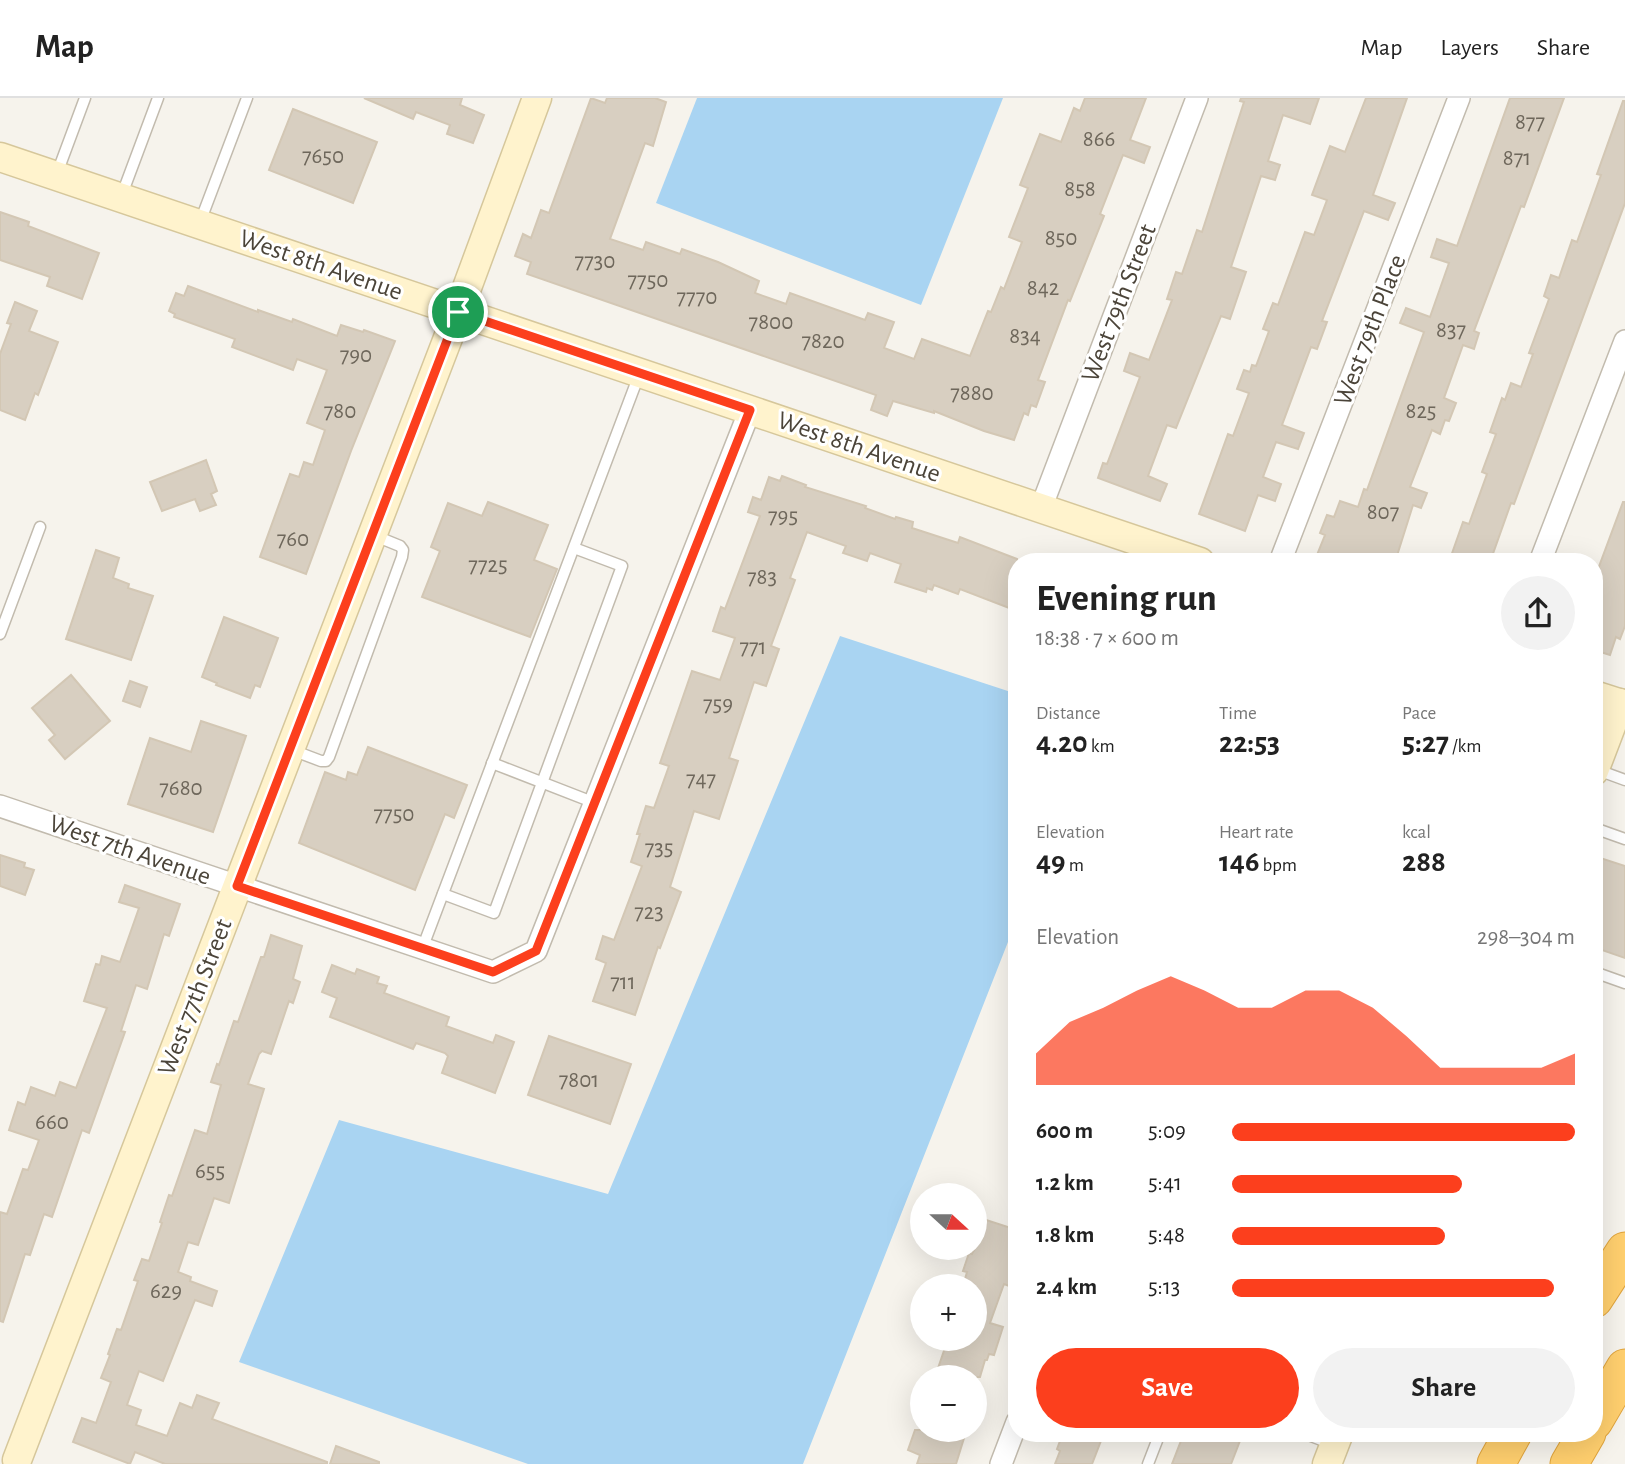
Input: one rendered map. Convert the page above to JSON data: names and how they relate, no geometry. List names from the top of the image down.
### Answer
{
  "streets": {
    "street": [
      "West 8th Avenue",
      "West 79th Street",
      "West 79th Place",
      "West 7th Avenue",
      "West 77th Street"
    ]
  },
  "crossings": [
    ["West 8th Avenue", "West 79th Street"],
    ["West 8th Avenue", "West 77th Street"],
    ["West 7th Avenue", "West 77th Street"]
  ],
  "house_numbers": [
    "877",
    "866",
    "7650",
    "871",
    "858",
    "850",
    "7730",
    "7750",
    "842",
    "7770",
    "7800",
    "837",
    "834",
    "7820",
    "790",
    "7880",
    "780",
    "825",
    "807",
    "795",
    "760",
    "7725",
    "783",
    "771",
    "759",
    "747",
    "7680",
    "7750",
    "735",
    "723",
    "711",
    "7801",
    "660",
    "655",
    "629"
  ],
  "north": "right",
  "page": {
    "header": "Map",
    "nav": ["Map", "Layers", "Share"],
    "heading": ["Evening run", "18:38 · 7 × 600 m"],
    "stats": [
      ["Distance", "4.20 km"],
      ["Time", "22:53"],
      ["Pace", "5:27 /km"],
      ["Elevation", "49 m"],
      ["Heart rate", "146 bpm"],
      ["kcal", "288"]
    ],
    "chart": ["Elevation", "298–304 m"],
    "list": [
      {
        "name": "600 m",
        "note": "5:09"
      },
      {
        "name": "1.2 km",
        "note": "5:41"
      },
      {
        "name": "1.8 km",
        "note": "5:48"
      },
      {
        "name": "2.4 km",
        "note": "5:13"
      }
    ],
    "map_buttons": ["+", "−"],
    "buttons": ["Save", "Share"]
  }
}
